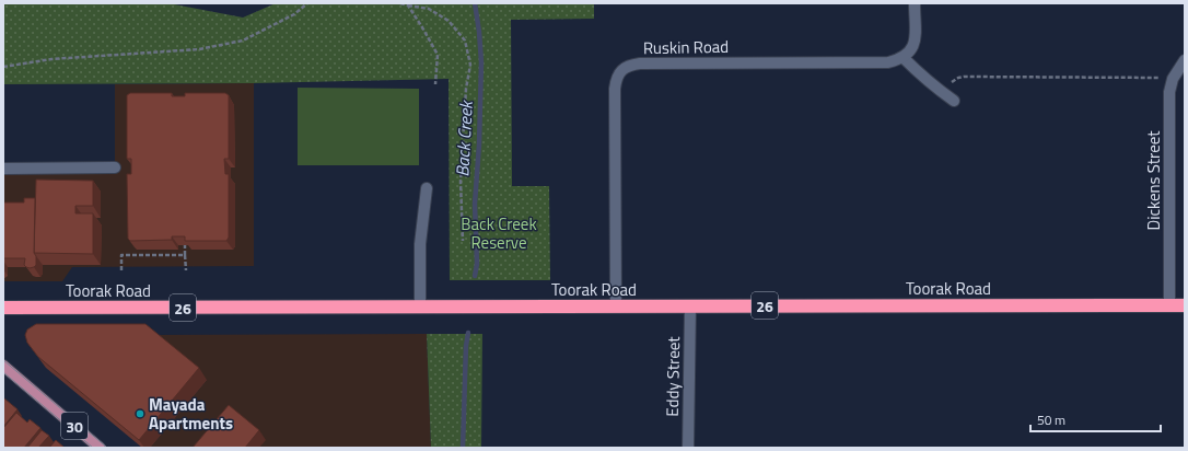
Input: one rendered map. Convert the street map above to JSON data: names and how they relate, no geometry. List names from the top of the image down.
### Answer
{
  "streets": {
    "highway": ["Toorak Road", "26"],
    "main road": ["30"],
    "street": ["Ruskin Road", "Dickens Street", "Eddy Street"]
  },
  "crossings": [
    ["Ruskin Road", "Toorak Road"],
    ["Dickens Street", "Toorak Road"],
    ["Toorak Road", "Eddy Street"]
  ],
  "water": ["Back Creek"],
  "parks": ["Back Creek Reserve"],
  "places": ["Mayada Apartments"],
  "scale_bar": "50 m"
}
